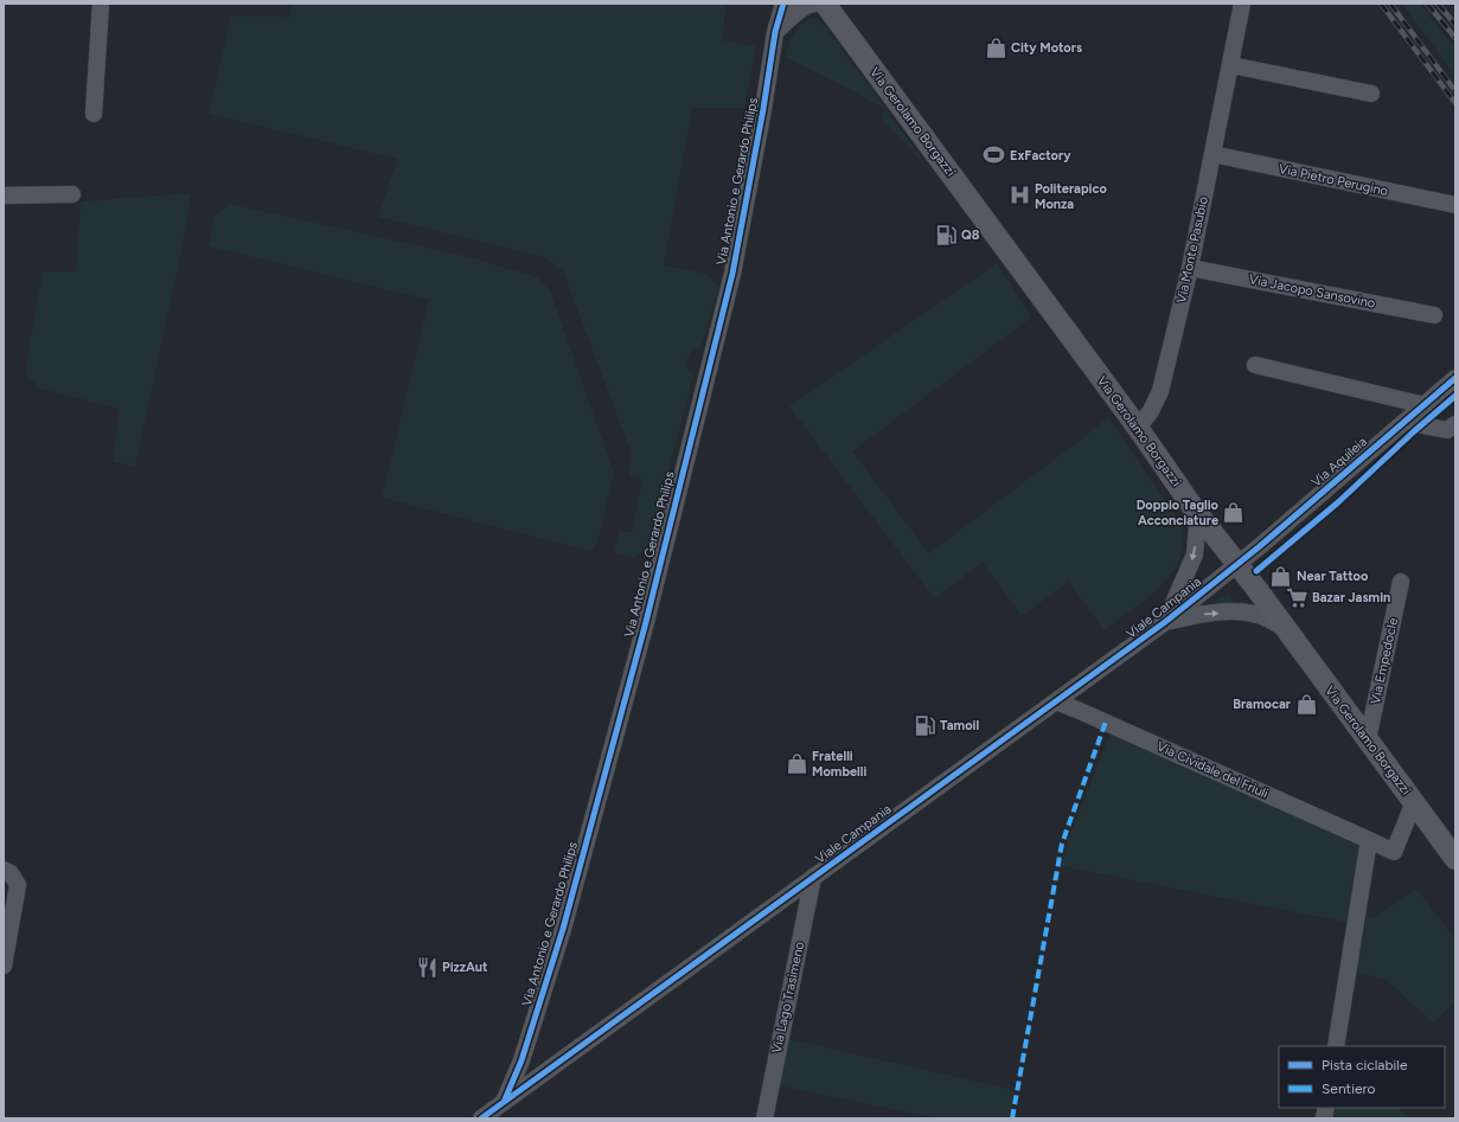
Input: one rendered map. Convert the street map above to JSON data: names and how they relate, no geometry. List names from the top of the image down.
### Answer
{
  "streets": {
    "main road": ["Via Gerolamo Borgazzi"],
    "street": [
      "Via Pietro Perugino",
      "Via Antonio e Gerardo Philips",
      "Via Monte Pasubio",
      "Via Jacopo Sansovino",
      "Via Aquileia",
      "Viale Campania",
      "Via Empedocle",
      "Via Cividale del Friuli",
      "Via Lago Trasimeno"
    ]
  },
  "crossings": [
    ["Via Gerolamo Borgazzi", "Via Monte Pasubio"],
    ["Via Gerolamo Borgazzi", "Via Aquileia"],
    ["Via Gerolamo Borgazzi", "Viale Campania"],
    ["Via Gerolamo Borgazzi", "Via Empedocle"],
    ["Via Gerolamo Borgazzi", "Via Cividale del Friuli"],
    ["Via Pietro Perugino", "Via Monte Pasubio"],
    ["Via Antonio e Gerardo Philips", "Viale Campania"],
    ["Via Monte Pasubio", "Via Jacopo Sansovino"],
    ["Via Aquileia", "Viale Campania"],
    ["Viale Campania", "Via Cividale del Friuli"],
    ["Viale Campania", "Via Lago Trasimeno"]
  ],
  "places": {
    "shop": [
      "City Motors",
      "Doppio Taglio Acconciature",
      "Near Tattoo",
      "Bramocar",
      "Fratelli Mombelli"
    ],
    "sports": ["ExFactory"],
    "hospital": ["Politerapico Monza"],
    "fuel station": ["Q8", "Tamoil"],
    "supermarket": ["Bazar Jasmin"],
    "restaurant": ["PizzAut"]
  },
  "legend": ["Pista ciclabile", "Sentiero"]
}
